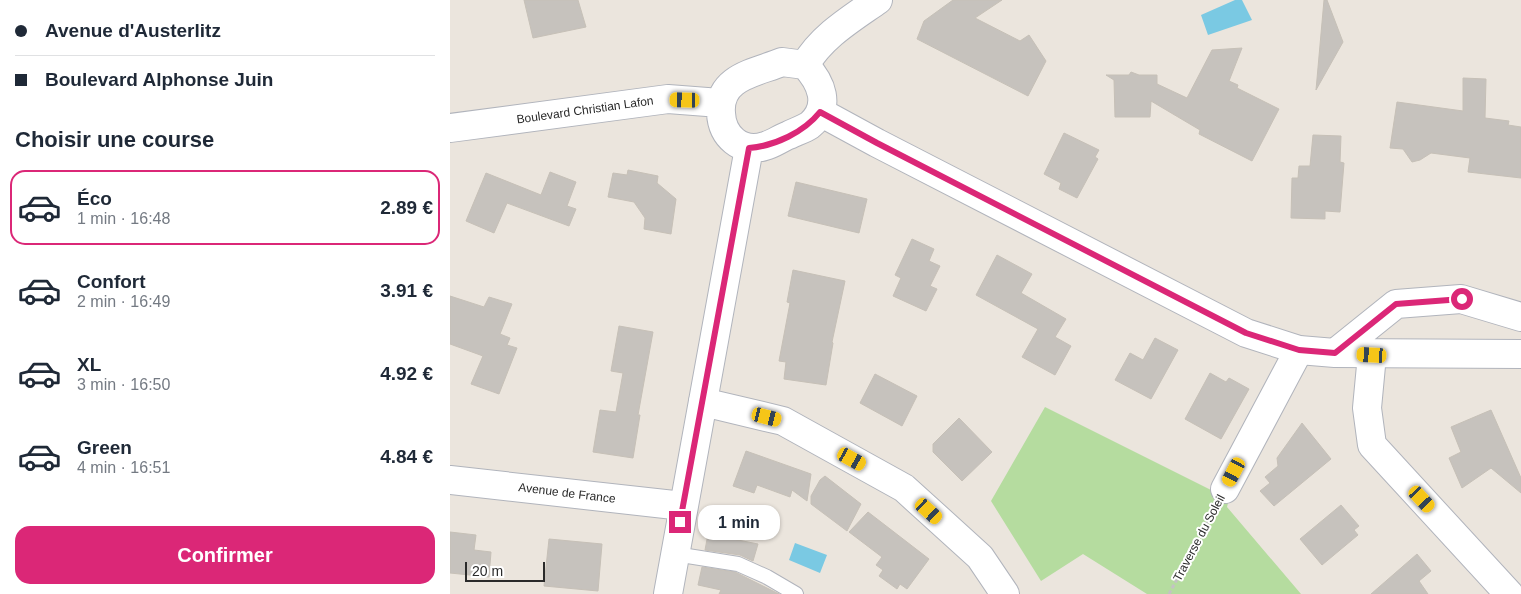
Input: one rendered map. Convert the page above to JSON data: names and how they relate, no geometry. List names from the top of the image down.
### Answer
{
  "streets": {
    "street": ["Boulevard Christian Lafon", "Avenue de France", "Traverse du Soleil"]
  },
  "scale_bar": "20 m",
  "page": {
    "banner": ["Avenue d'Austerlitz", "Boulevard Alphonse Juin"],
    "heading": "Choisir une course",
    "list": [
      {
        "name": "Éco",
        "note": "1 min · 16:48",
        "value": "2.89 €"
      },
      {
        "name": "Confort",
        "note": "2 min · 16:49",
        "value": "3.91 €"
      },
      {
        "name": "XL",
        "note": "3 min · 16:50",
        "value": "4.92 €"
      },
      {
        "name": "Green",
        "note": "4 min · 16:51",
        "value": "4.84 €"
      }
    ],
    "bubble": "1 min",
    "buttons": "Confirmer",
    "scale": "20 m"
  }
}
